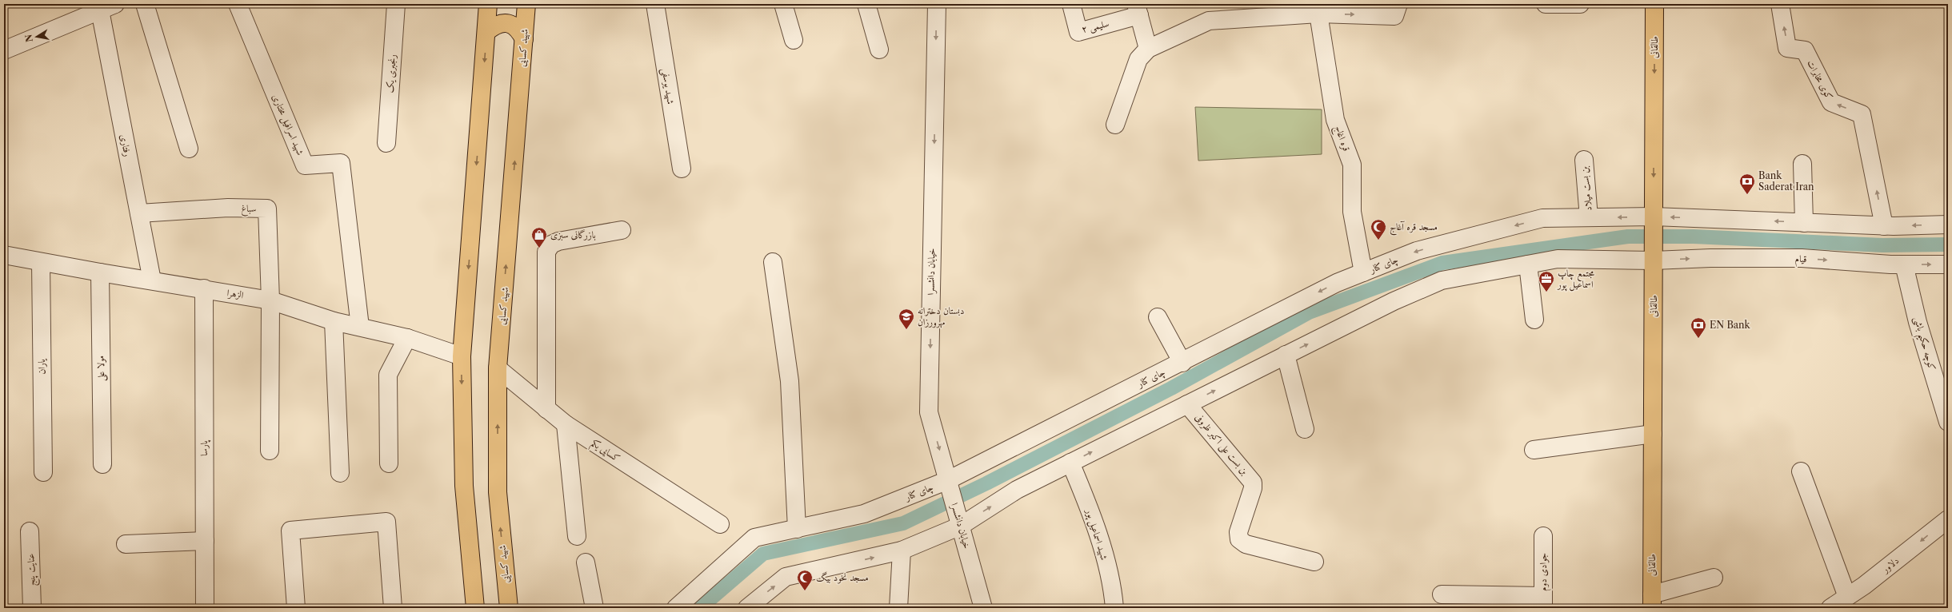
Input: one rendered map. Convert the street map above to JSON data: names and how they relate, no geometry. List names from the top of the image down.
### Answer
{
  "streets": {
    "main road": ["طالقانی", "شهید کسایی"],
    "street": [
      "سلیمی ۲",
      "رنجبری یک",
      "کوی مخابرات",
      "شهید یوسفی",
      "شهید اسرافیل مختاری",
      "قره اغاج",
      "رفتاری",
      "بن بست میلاد",
      "سباغ",
      "قیام",
      "چای کنار",
      "خیابان دانشسرا",
      "الزهرا",
      "کوچه حکیم باشی",
      "یاران",
      "مولا علی",
      "بن بست علی اکبر ظروفی",
      "پارسا",
      "کسایی یکم",
      "شهید اسماعیل پور",
      "دلاور",
      "عنایت پنج",
      "جوادی دوم"
    ]
  },
  "crossings": [
    ["طالقانی", "قیام"],
    ["طالقانی", "چای کنار"],
    ["شهید کسایی", "کسایی یکم"],
    ["شهید اسرافیل مختاری", "الزهرا"],
    ["قره اغاج", "چای کنار"],
    ["رفتاری", "سباغ"],
    ["رفتاری", "الزهرا"],
    ["بن بست میلاد", "چای کنار"],
    ["سباغ", "الزهرا"],
    ["قیام", "کوچه حکیم باشی"],
    ["چای کنار", "خیابان دانشسرا"],
    ["الزهرا", "یاران"],
    ["الزهرا", "مولا علی"],
    ["الزهرا", "پارسا"]
  ],
  "one_way": ["طالقانی", "کوی مخابرات", "دلاور"],
  "places": {
    "bank": ["Bank Saderat Iran", "EN Bank"],
    "mosque": ["مسجد قره آغاج", "مسجد نخود‌ بیگ"],
    "shop": ["بازرگانی سبزی"],
    "office": ["مجتمع چاپ اسماعیل پور"],
    "school or university": ["دبستان دخترانه مهرورزان"]
  },
  "north": "left"
}
